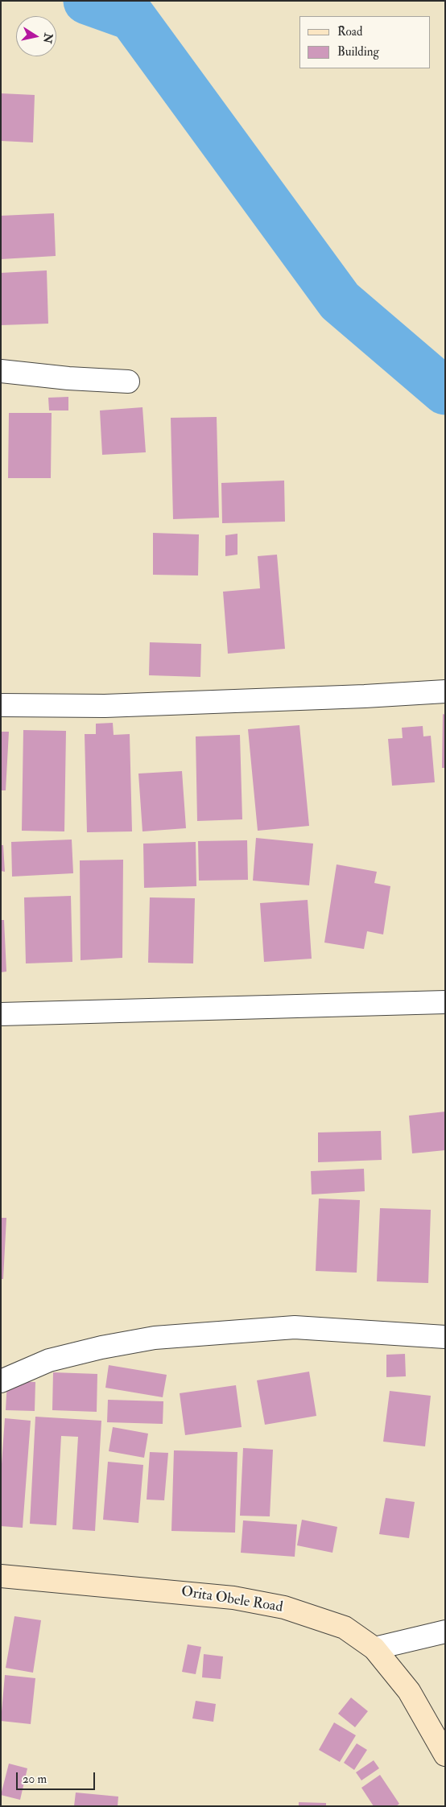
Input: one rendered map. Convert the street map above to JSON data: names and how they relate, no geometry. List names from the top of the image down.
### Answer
{
  "streets": {
    "main road": ["Orita Obele Road"]
  },
  "legend": ["Road", "Building"],
  "scale_bar": "20 m",
  "north": "right"
}
